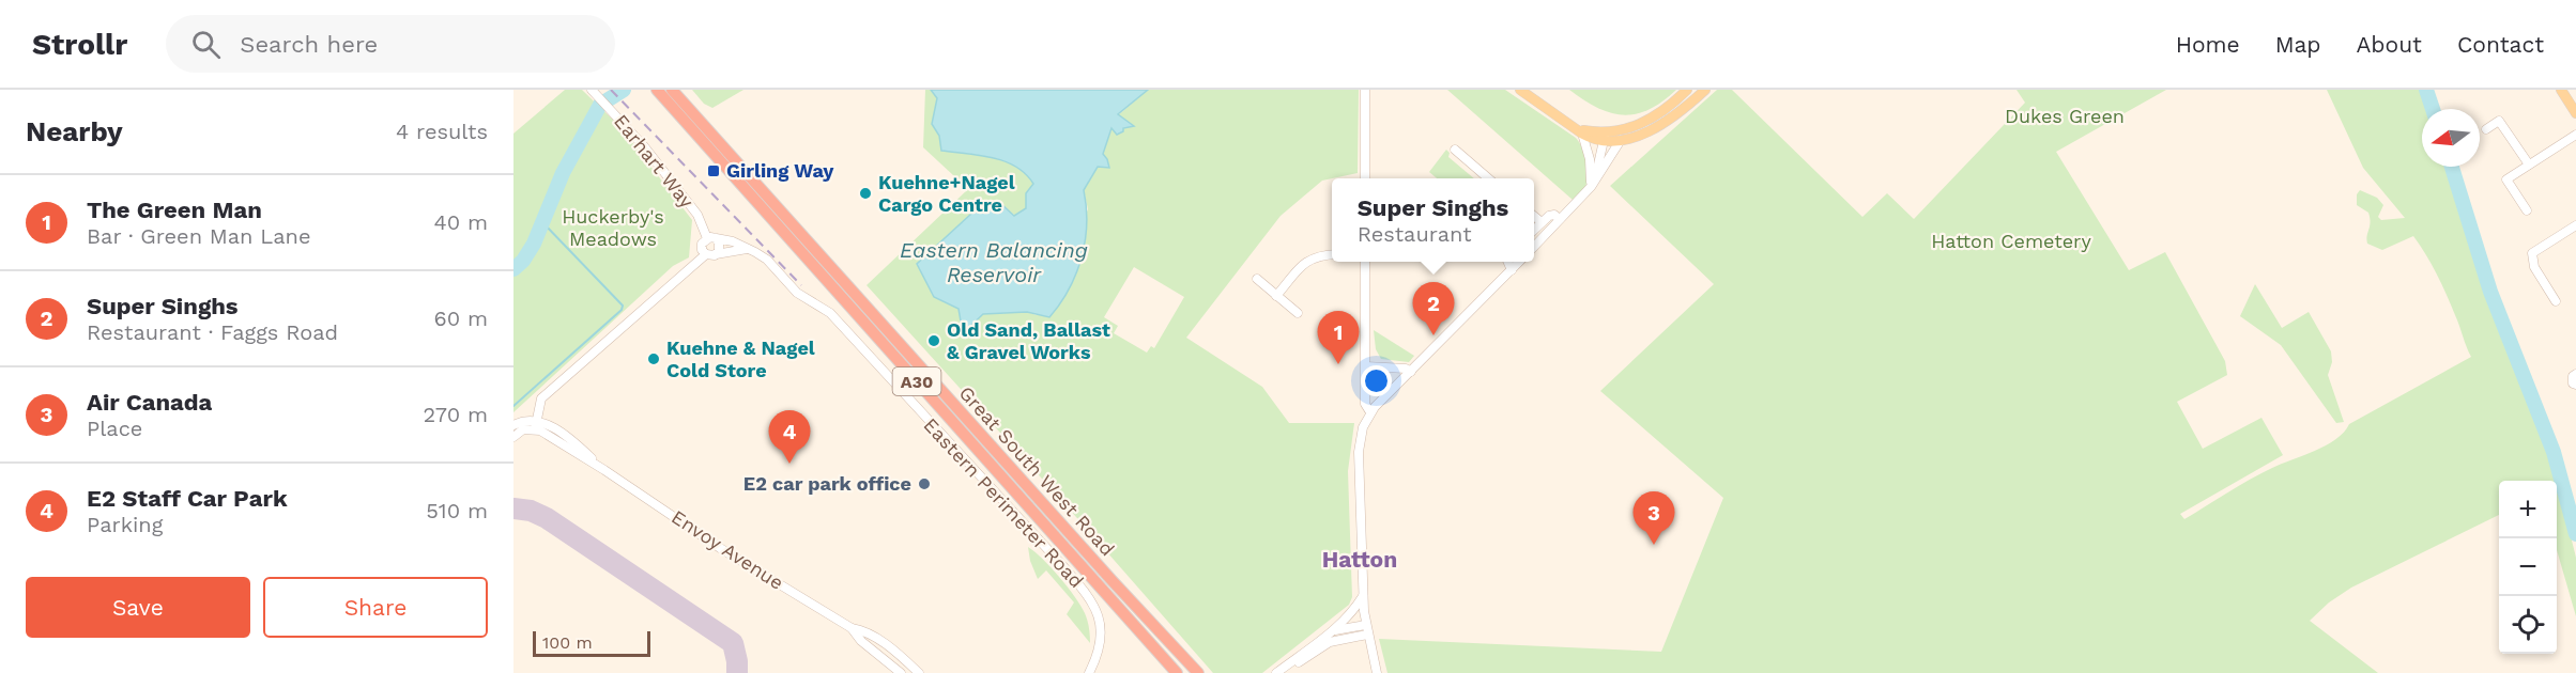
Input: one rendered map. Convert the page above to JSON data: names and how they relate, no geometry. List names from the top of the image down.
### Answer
{
  "streets": {
    "highway": ["A30", "Great South West Road"],
    "street": ["Earhart Way", "Eastern Perimeter Road", "Envoy Avenue"]
  },
  "crossings": [
    ["Earhart Way", "Eastern Perimeter Road"]
  ],
  "districts": ["Hatton"],
  "water": ["Eastern Balancing Reservoir"],
  "parks": ["Dukes Green", "Huckerby's Meadows", "Hatton Cemetery"],
  "places": {
    "transit": ["Girling Way"],
    "other": [
      "Kuehne+Nagel Cargo Centre",
      "Old Sand, Ballast & Gravel Works",
      "Kuehne & Nagel Cold Store",
      "E2 car park office"
    ]
  },
  "scale_bar": "100 m",
  "north": "left",
  "page": {
    "header": "Strollr",
    "search": "Search here",
    "nav": [
      "Home",
      "Map",
      "About",
      "Contact"
    ],
    "heading": ["Nearby", "4 results"],
    "list": [
      {
        "mark": "1",
        "name": "The Green Man",
        "note": "Bar · Green Man Lane",
        "value": "40 m"
      },
      {
        "mark": "2",
        "name": "Super Singhs",
        "note": "Restaurant · Faggs Road",
        "value": "60 m"
      },
      {
        "mark": "3",
        "name": "Air Canada",
        "note": "Place",
        "value": "270 m"
      },
      {
        "mark": "4",
        "name": "E2 Staff Car Park",
        "note": "Parking",
        "value": "510 m"
      }
    ],
    "popup": ["Super Singhs", "Restaurant"],
    "pins": [
      "2",
      "1",
      "4",
      "3"
    ],
    "map_buttons": ["+", "−"],
    "buttons": ["Save", "Share"],
    "scale": "100 m"
  }
}
